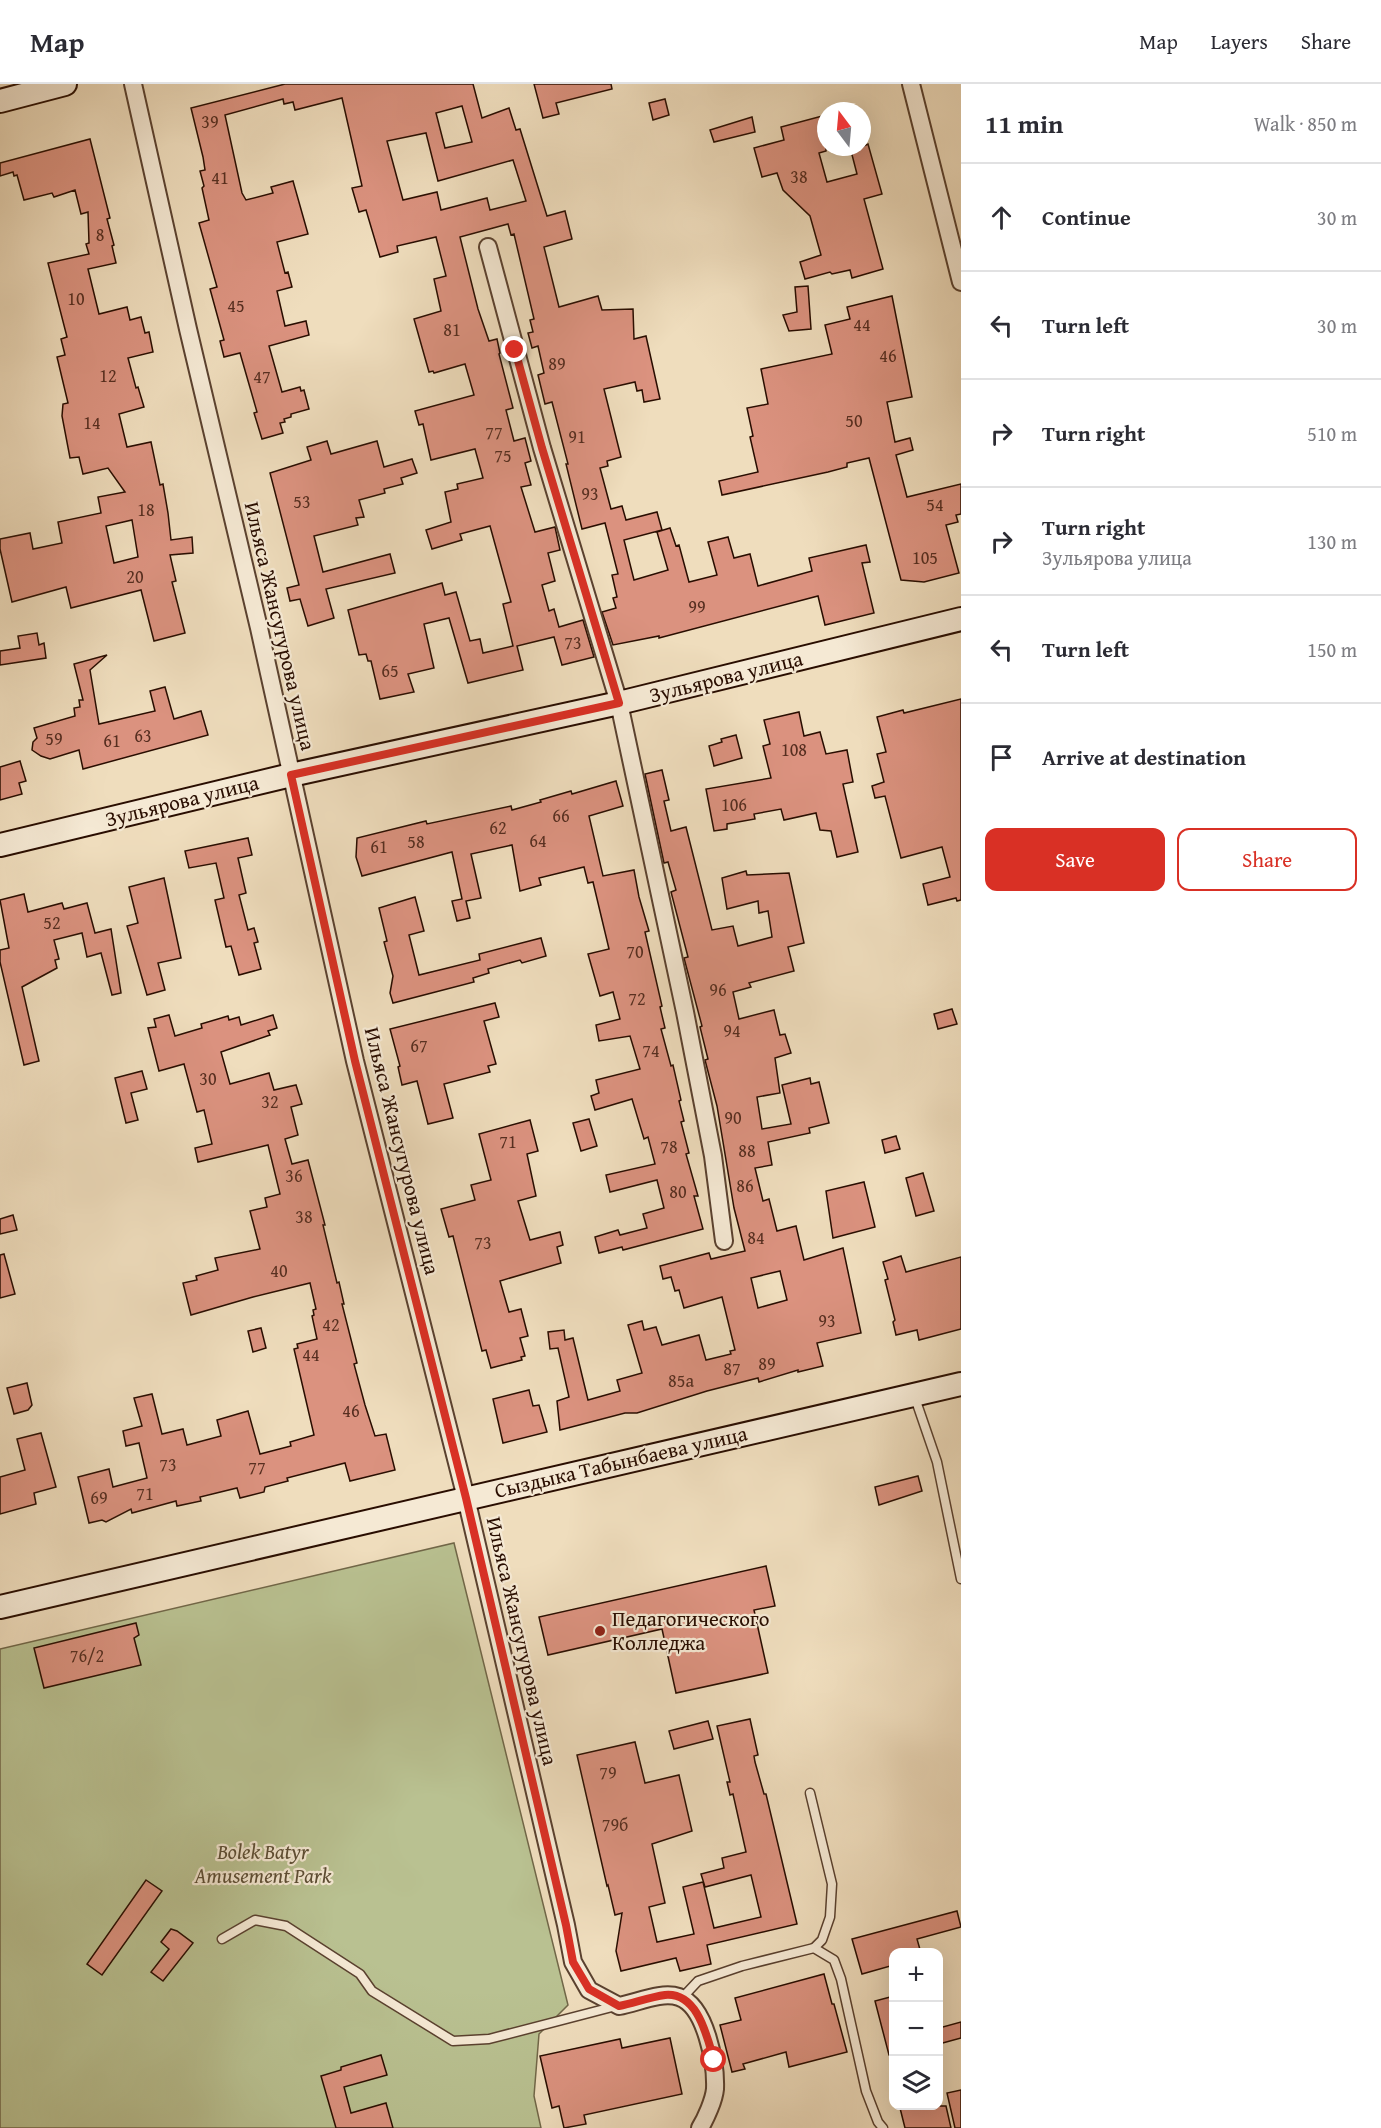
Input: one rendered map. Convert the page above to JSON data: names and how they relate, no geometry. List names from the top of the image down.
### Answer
{
  "streets": {
    "street": ["Ильяса Жансугурова улица", "Зульярова улица", "Сыздыка Табынбаева улица"]
  },
  "crossings": [
    ["Ильяса Жансугурова улица", "Зульярова улица"],
    ["Ильяса Жансугурова улица", "Сыздыка Табынбаева улица"]
  ],
  "parks": ["Bolek Batyr Amusement Park"],
  "places": ["Педагогического Колледжа"],
  "house_numbers": [
    "39",
    "38",
    "41",
    "8",
    "10",
    "45",
    "44",
    "81",
    "46",
    "89",
    "12",
    "47",
    "50",
    "14",
    "77",
    "91",
    "75",
    "93",
    "53",
    "54",
    "18",
    "105",
    "20",
    "99",
    "73",
    "65",
    "63",
    "59",
    "61",
    "108",
    "106",
    "66",
    "62",
    "64",
    "58",
    "61",
    "52",
    "70",
    "96",
    "72",
    "94",
    "67",
    "74",
    "30",
    "32",
    "90",
    "71",
    "78",
    "88",
    "36",
    "86",
    "80",
    "38",
    "84",
    "73",
    "40",
    "93",
    "42",
    "44",
    "89",
    "87",
    "85а",
    "46",
    "73",
    "77",
    "71",
    "69",
    "76/2",
    "79",
    "79б"
  ],
  "north": "top",
  "page": {
    "header": "Map",
    "nav": ["Map", "Layers", "Share"],
    "heading": ["11 min", "Walk · 850 m"],
    "list": [
      ["Continue", "30 m"],
      ["Turn left", "30 m"],
      ["Turn right", "510 m"],
      ["Turn right", "Зульярова улица", "130 m"],
      ["Turn left", "150 m"],
      "Arrive at destination"
    ],
    "buttons": ["Save", "Share"],
    "map_buttons": ["+", "−"]
  }
}
